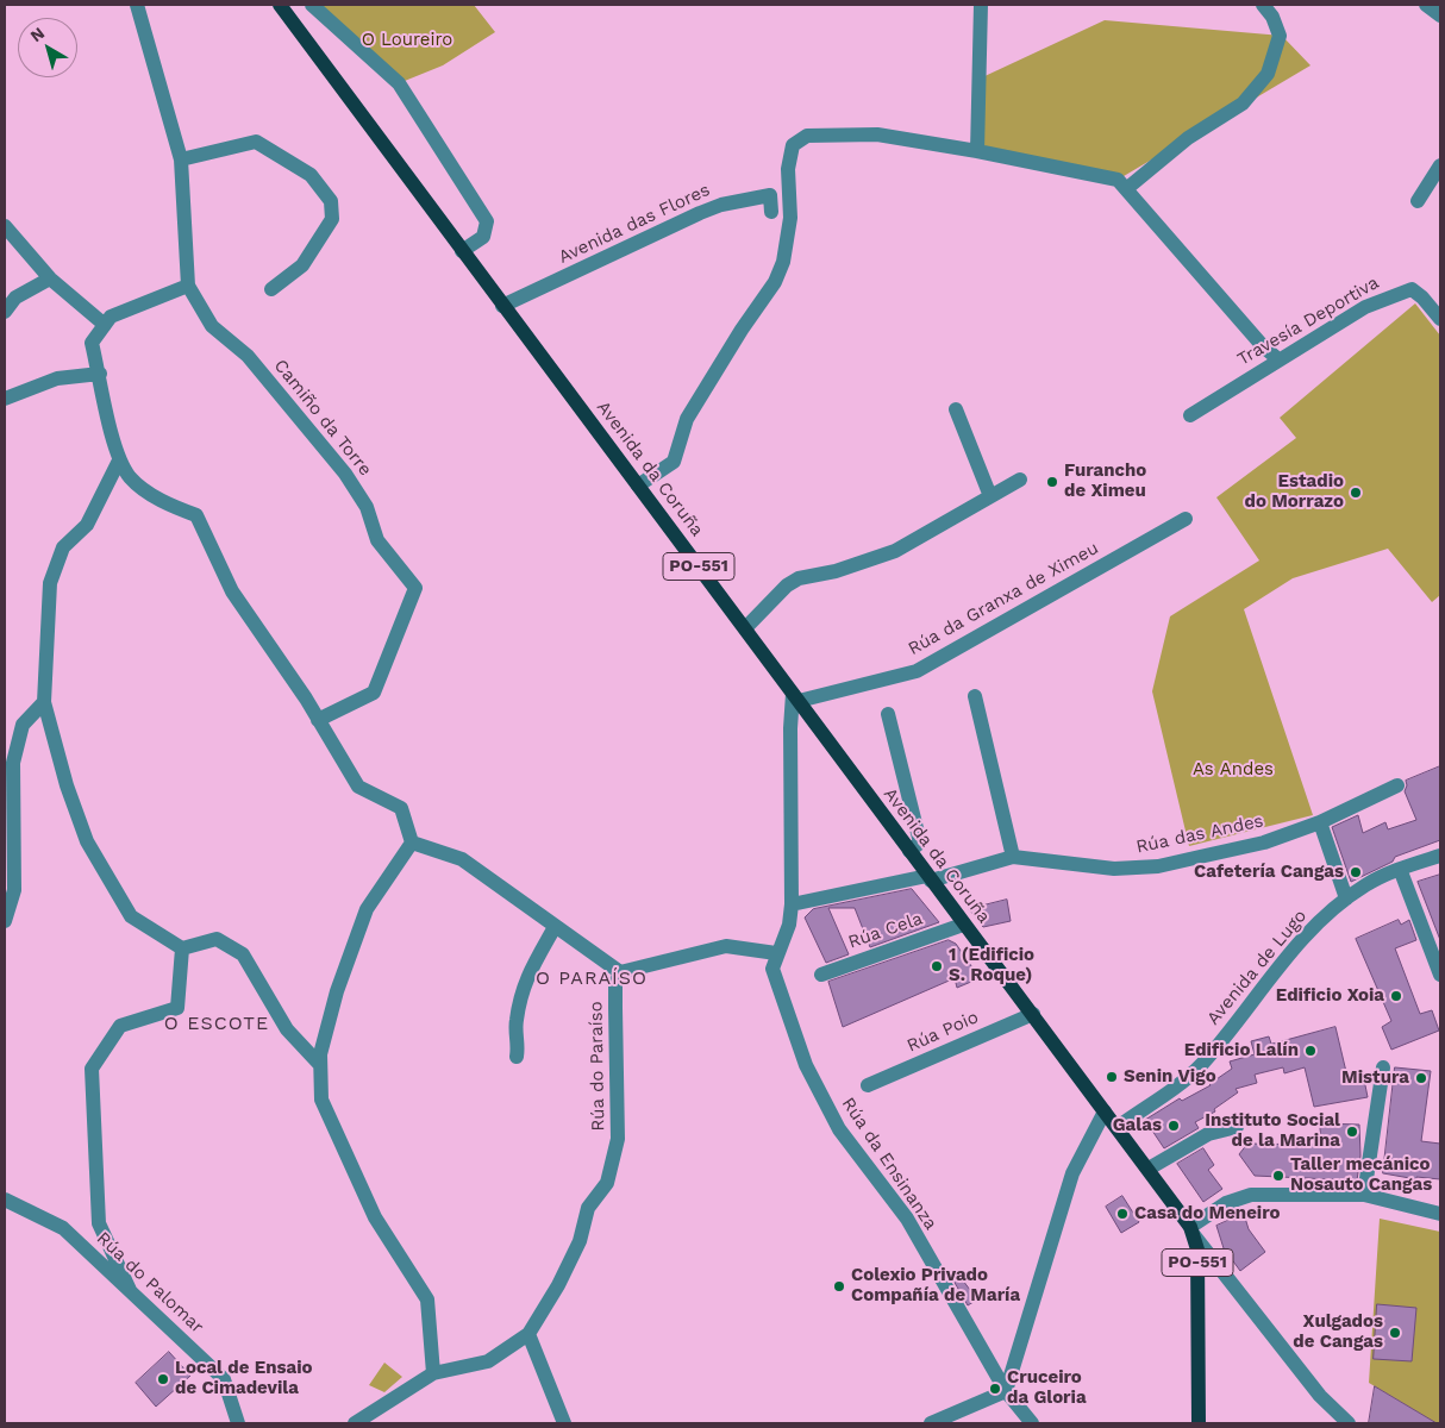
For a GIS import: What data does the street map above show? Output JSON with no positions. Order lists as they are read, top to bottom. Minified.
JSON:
{"streets":{"main road":["Avenida da Coruña","PO-551"],"street":["Avenida das Flores","Travesía Deportiva","Camiño da Torre","Rúa da Granxa de Ximeu","Rúa das Andes","Rúa Cela","Avenida de Lugo","Rúa Poio","Rúa do Paraíso","Rúa da Ensinanza","Rúa do Palomar"]},"crossings":[["Avenida das Flores","Avenida da Coruña"],["Avenida da Coruña","PO-551"],["Avenida da Coruña","Rúa da Granxa de Ximeu"],["Avenida da Coruña","Rúa das Andes"],["Avenida da Coruña","Rúa Cela"],["Avenida da Coruña","Avenida de Lugo"],["Avenida da Coruña","Rúa Poio"],["Avenida da Coruña","Rúa da Ensinanza"],["PO-551","Avenida de Lugo"],["Rúa da Granxa de Ximeu","Rúa da Ensinanza"],["Rúa das Andes","Rúa da Ensinanza"]],"districts":["O PARAÍSO","O ESCOTE"],"parks":["O Loureiro","As Andes"],"places":["Furancho de Ximeu","Estadio do Morrazo","Cafetería Cangas","1 (Edificio S. Roque)","Edificio Xoia","Edificio Lalín","Senin Vigo","Mistura","Galas","Instituto Social de la Marina","Taller mecánico Nosauto Cangas","Casa do Meneiro","Colexio Privado Compañía de María","Xulgados de Cangas","Local de Ensaio de Cimadevila","Cruceiro da Gloria"],"north":"top left"}
